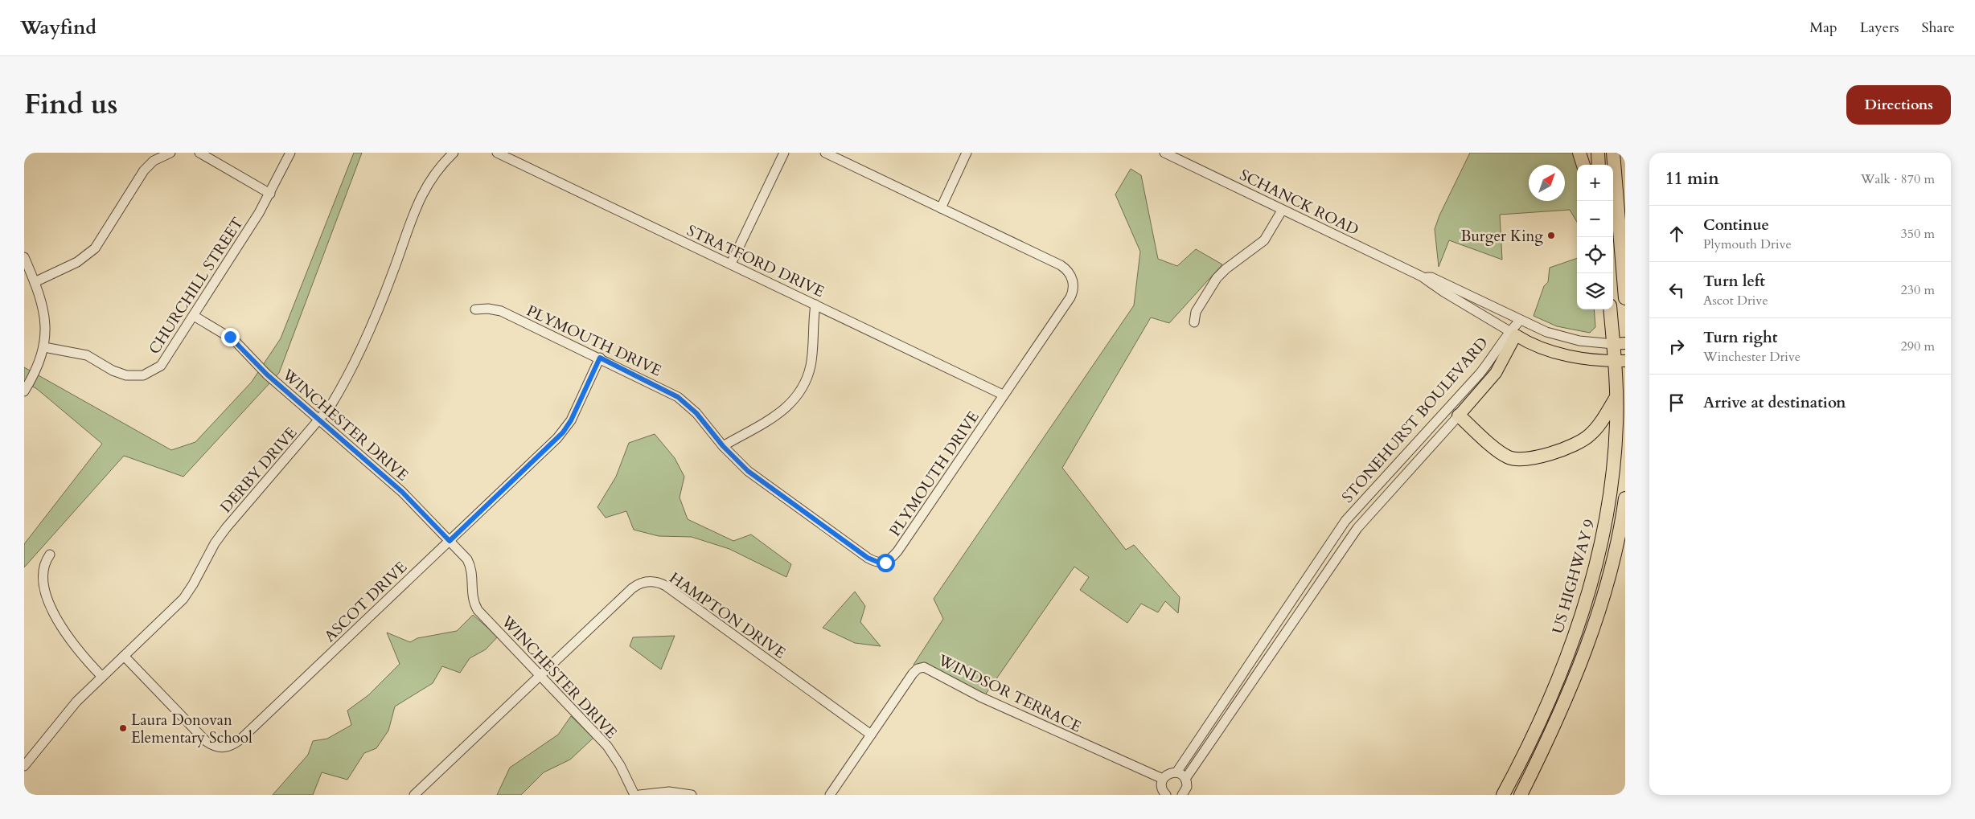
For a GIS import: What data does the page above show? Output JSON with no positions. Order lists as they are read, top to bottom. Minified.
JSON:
{"streets":{"highway":["US HIGHWAY 9"],"main road":["SCHANCK ROAD","STONEHURST BOULEVARD"],"street":["STRATFORD DRIVE","CHURCHILL STREET","PLYMOUTH DRIVE","WINCHESTER DRIVE","DERBY DRIVE","ASCOT DRIVE","HAMPTON DRIVE","WINDSOR TERRACE"]},"crossings":[["SCHANCK ROAD","STONEHURST BOULEVARD"],["SCHANCK ROAD","US HIGHWAY 9"],["STRATFORD DRIVE","PLYMOUTH DRIVE"],["CHURCHILL STREET","WINCHESTER DRIVE"],["PLYMOUTH DRIVE","ASCOT DRIVE"],["WINCHESTER DRIVE","DERBY DRIVE"],["WINCHESTER DRIVE","ASCOT DRIVE"],["WINCHESTER DRIVE","HAMPTON DRIVE"],["DERBY DRIVE","ASCOT DRIVE"],["HAMPTON DRIVE","WINDSOR TERRACE"]],"places":["Burger King","Laura Donovan Elementary School"],"north":"top right","page":{"header":"Wayfind","nav":["Map","Layers","Share"],"title":"Find us","buttons":"Directions","heading":["11 min","Walk · 870 m"],"map_buttons":["+","−"],"list":[["Continue","Plymouth Drive","350 m"],["Turn left","Ascot Drive","230 m"],["Turn right","Winchester Drive","290 m"],"Arrive at destination"]}}
